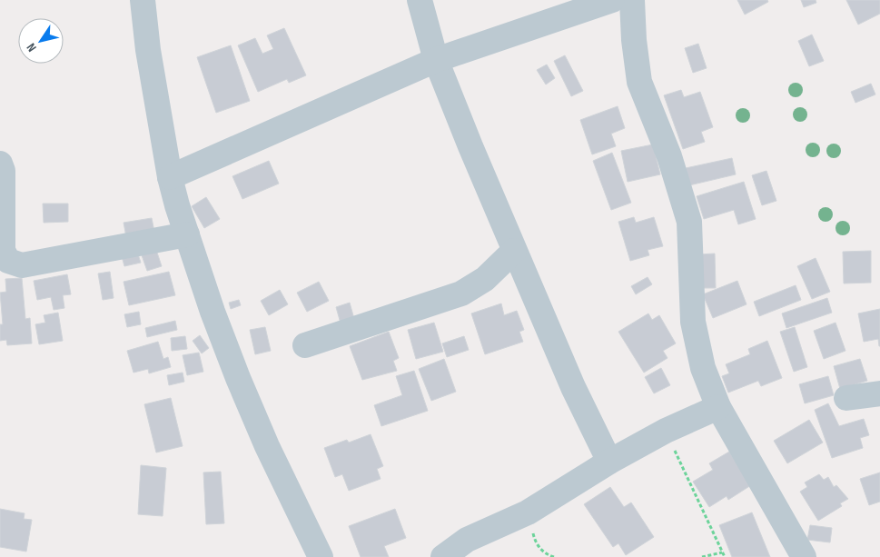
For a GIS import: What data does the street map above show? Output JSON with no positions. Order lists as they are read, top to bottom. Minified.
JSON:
{"north":"bottom left"}
